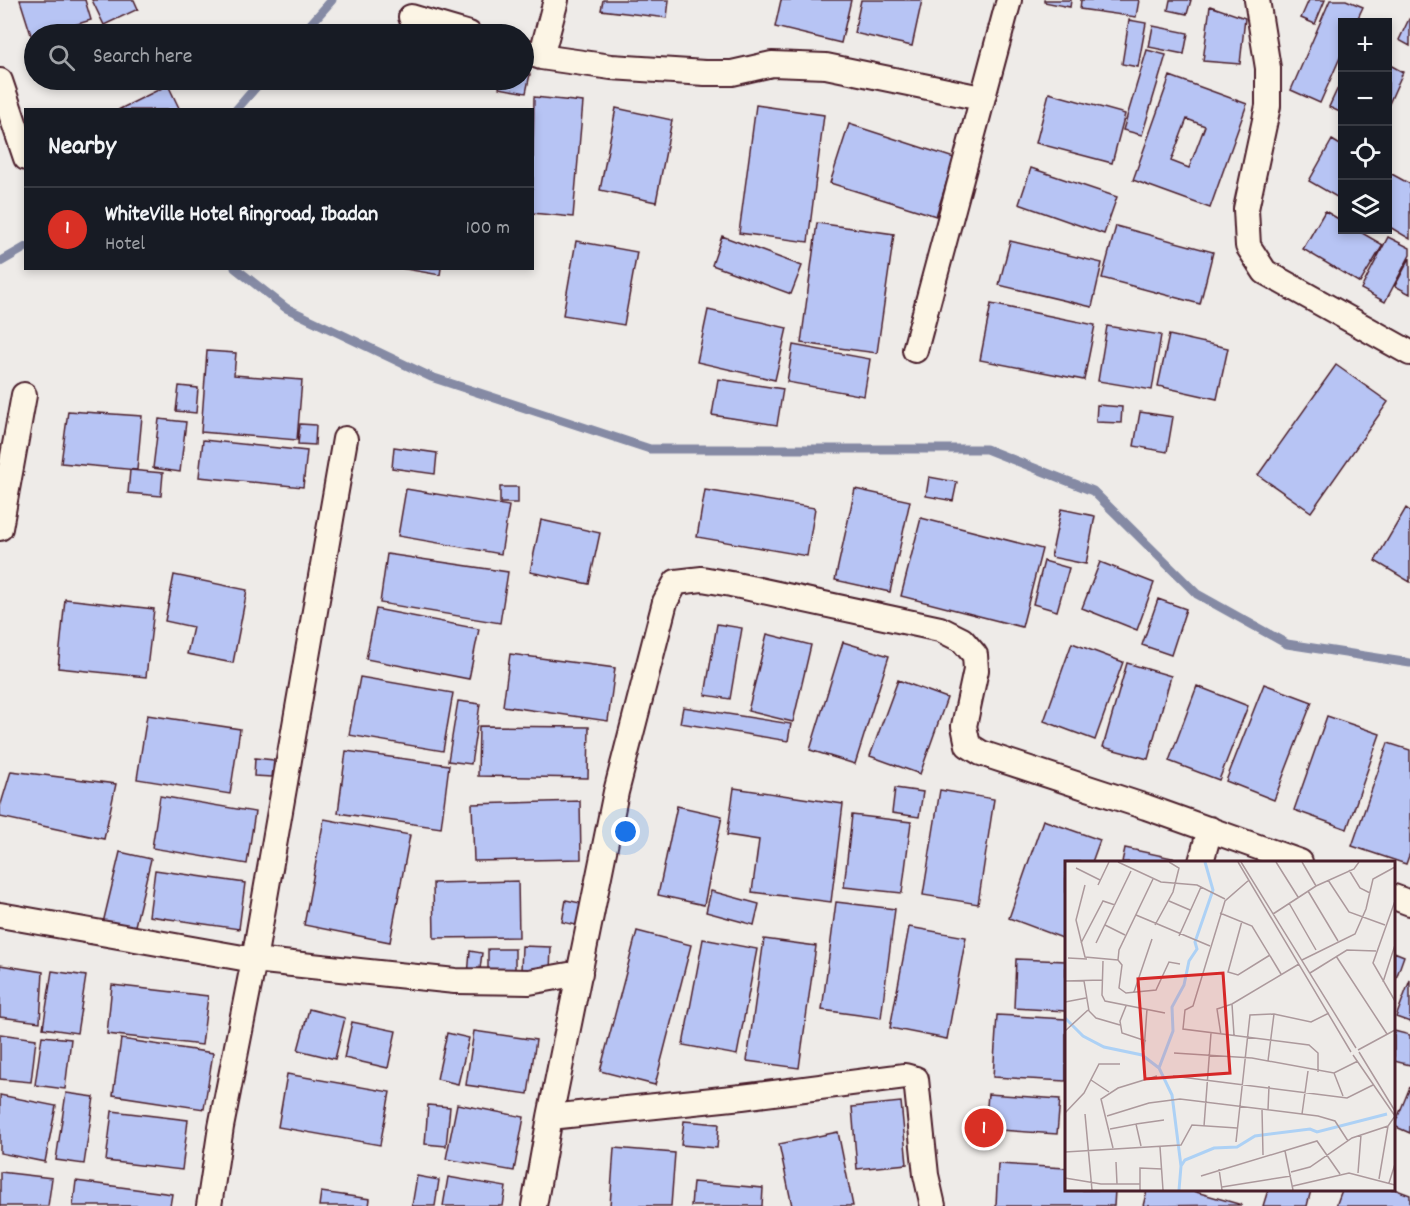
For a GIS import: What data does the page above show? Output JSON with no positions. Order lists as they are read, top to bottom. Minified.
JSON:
{"page":{"map_buttons":["+","−"],"search":"Search here","heading":"Nearby","list":[{"mark":"1","name":"WhiteVille Hotel Ringroad, Ibadan","note":"Hotel","value":"100 m"}],"pins":"1"}}
